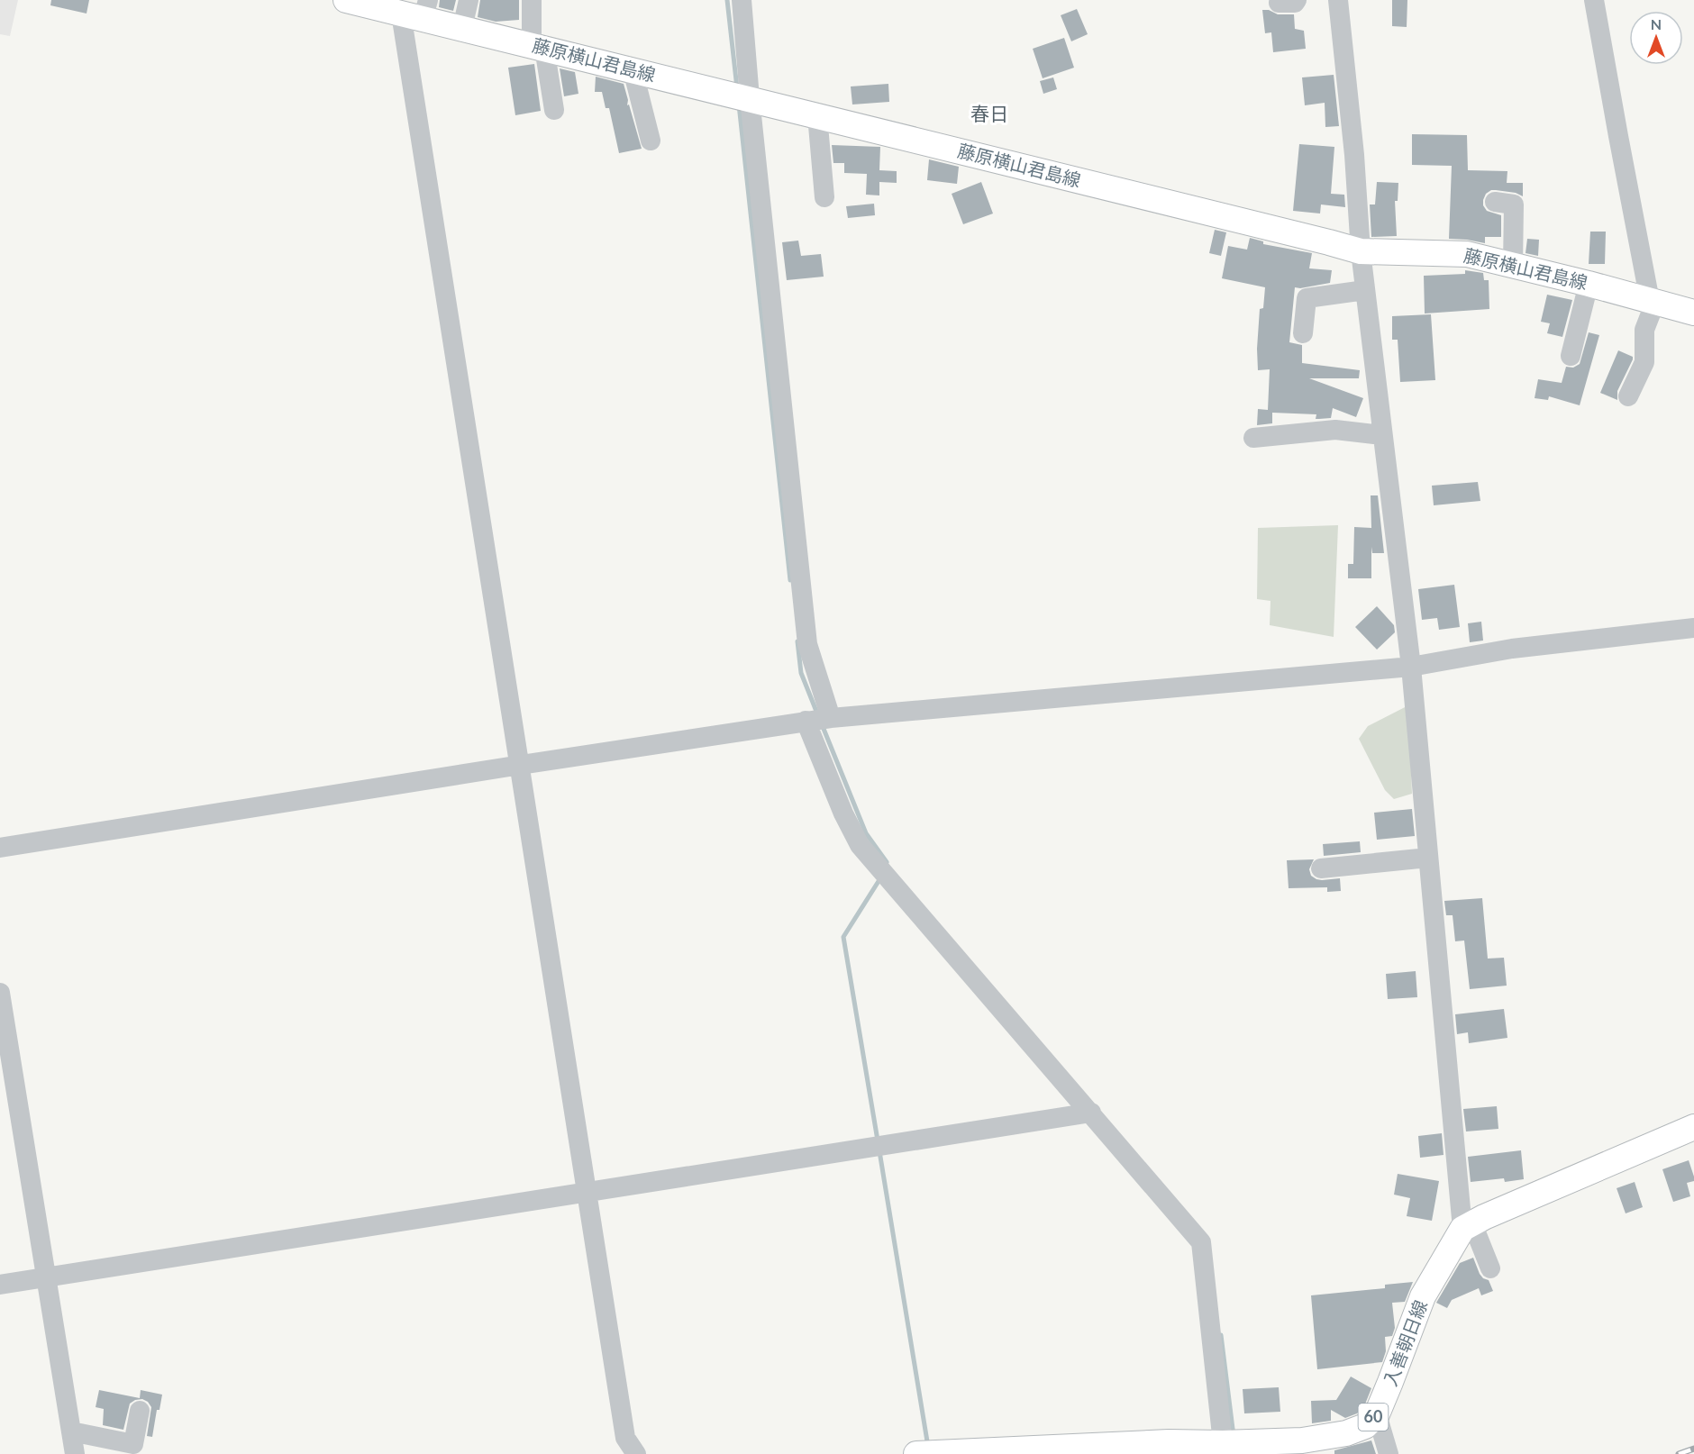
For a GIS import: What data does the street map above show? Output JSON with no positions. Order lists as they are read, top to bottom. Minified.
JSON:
{"streets":{"main road":["藤原横山君島線","入善朝日線","60"]},"districts":["春日"],"north":"top"}
